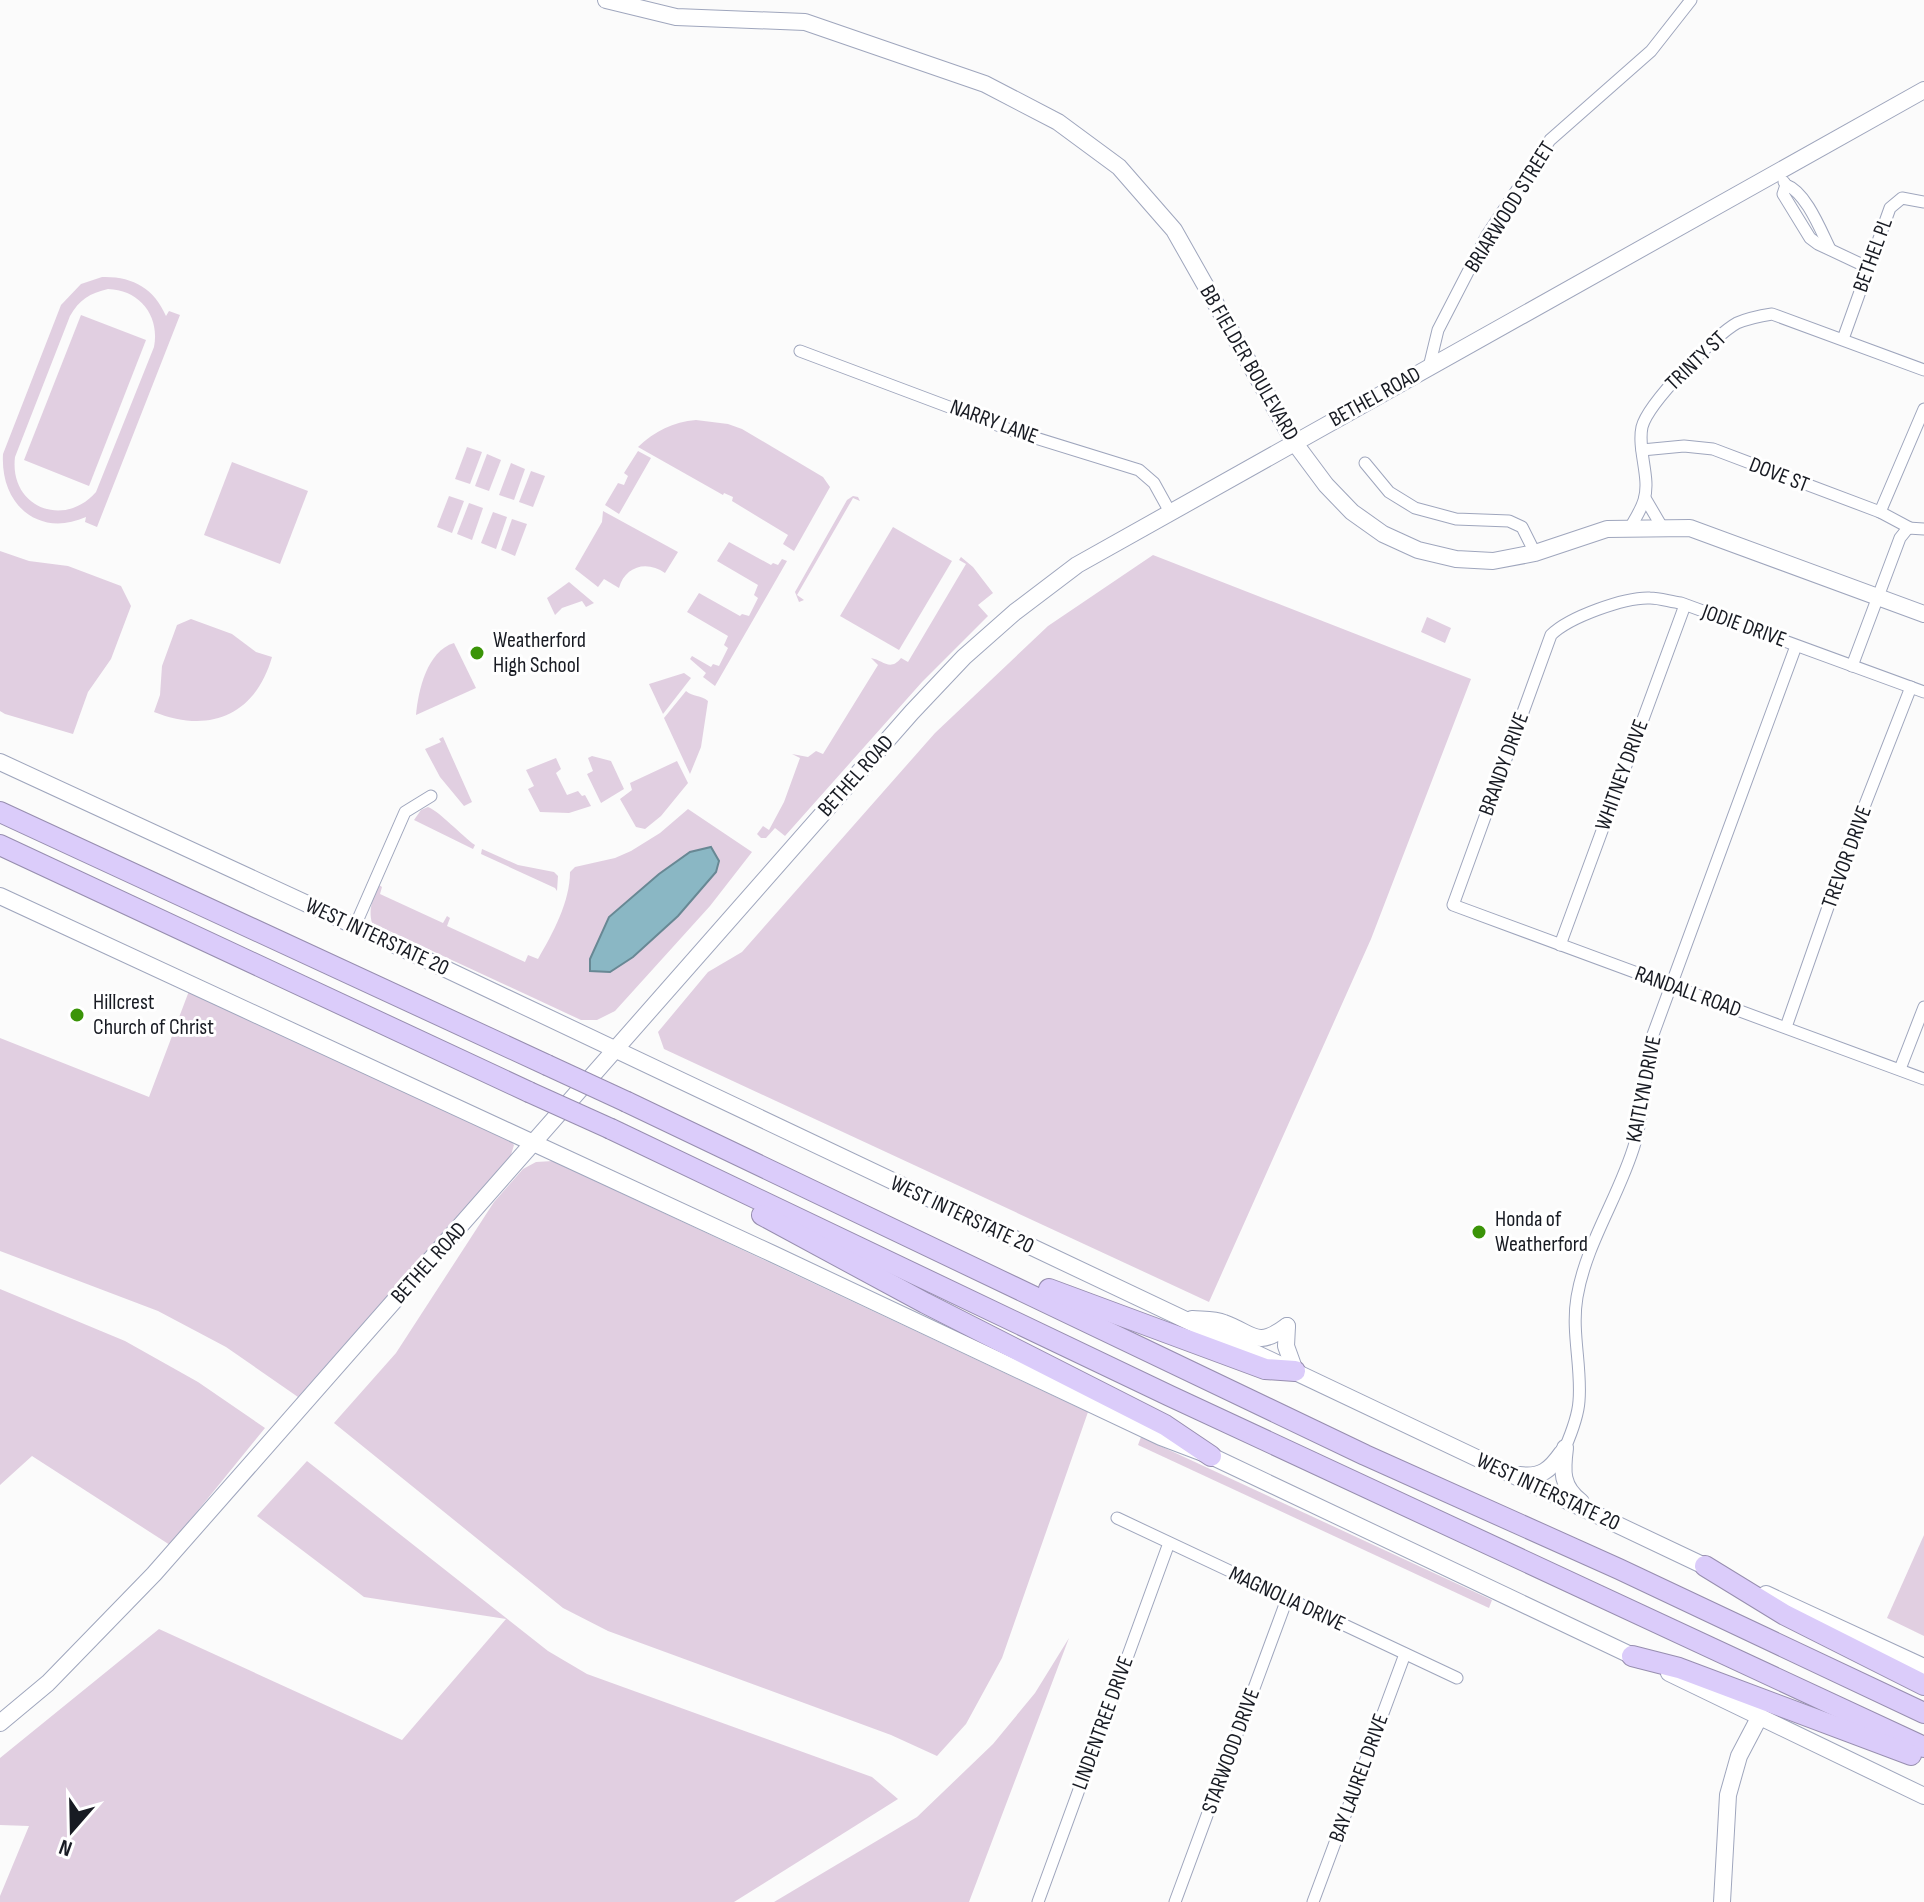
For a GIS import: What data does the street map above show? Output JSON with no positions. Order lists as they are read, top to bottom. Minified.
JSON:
{"streets":{"main road":["BB FIELDER BOULEVARD","BETHEL ROAD","WEST INTERSTATE 20","KAITLYN DRIVE"],"street":["BRIARWOOD STREET","BETHEL PL","TRINTY ST","NARRY LANE","DOVE ST","JODIE DRIVE","BRANDY DRIVE","WHITNEY DRIVE","TREVOR DRIVE","RANDALL ROAD","MAGNOLIA DRIVE","LINDENTREE DRIVE","STARWOOD DRIVE","BAY LAUREL DRIVE"]},"crossings":[["BRIARWOOD STREET","BETHEL ROAD"],["BETHEL PL","TRINTY ST"],["TRINTY ST","BB FIELDER BOULEVARD"],["TRINTY ST","DOVE ST"],["BB FIELDER BOULEVARD","BETHEL ROAD"],["BETHEL ROAD","NARRY LANE"],["BETHEL ROAD","WEST INTERSTATE 20"],["JODIE DRIVE","BRANDY DRIVE"],["JODIE DRIVE","WHITNEY DRIVE"],["JODIE DRIVE","TREVOR DRIVE"],["JODIE DRIVE","KAITLYN DRIVE"],["BRANDY DRIVE","RANDALL ROAD"],["WHITNEY DRIVE","RANDALL ROAD"],["TREVOR DRIVE","RANDALL ROAD"],["WEST INTERSTATE 20","KAITLYN DRIVE"],["RANDALL ROAD","KAITLYN DRIVE"],["MAGNOLIA DRIVE","LINDENTREE DRIVE"],["MAGNOLIA DRIVE","STARWOOD DRIVE"],["MAGNOLIA DRIVE","BAY LAUREL DRIVE"]],"places":["Weatherford High School","Hillcrest Church of Christ","Honda of Weatherford"],"north":"bottom"}
